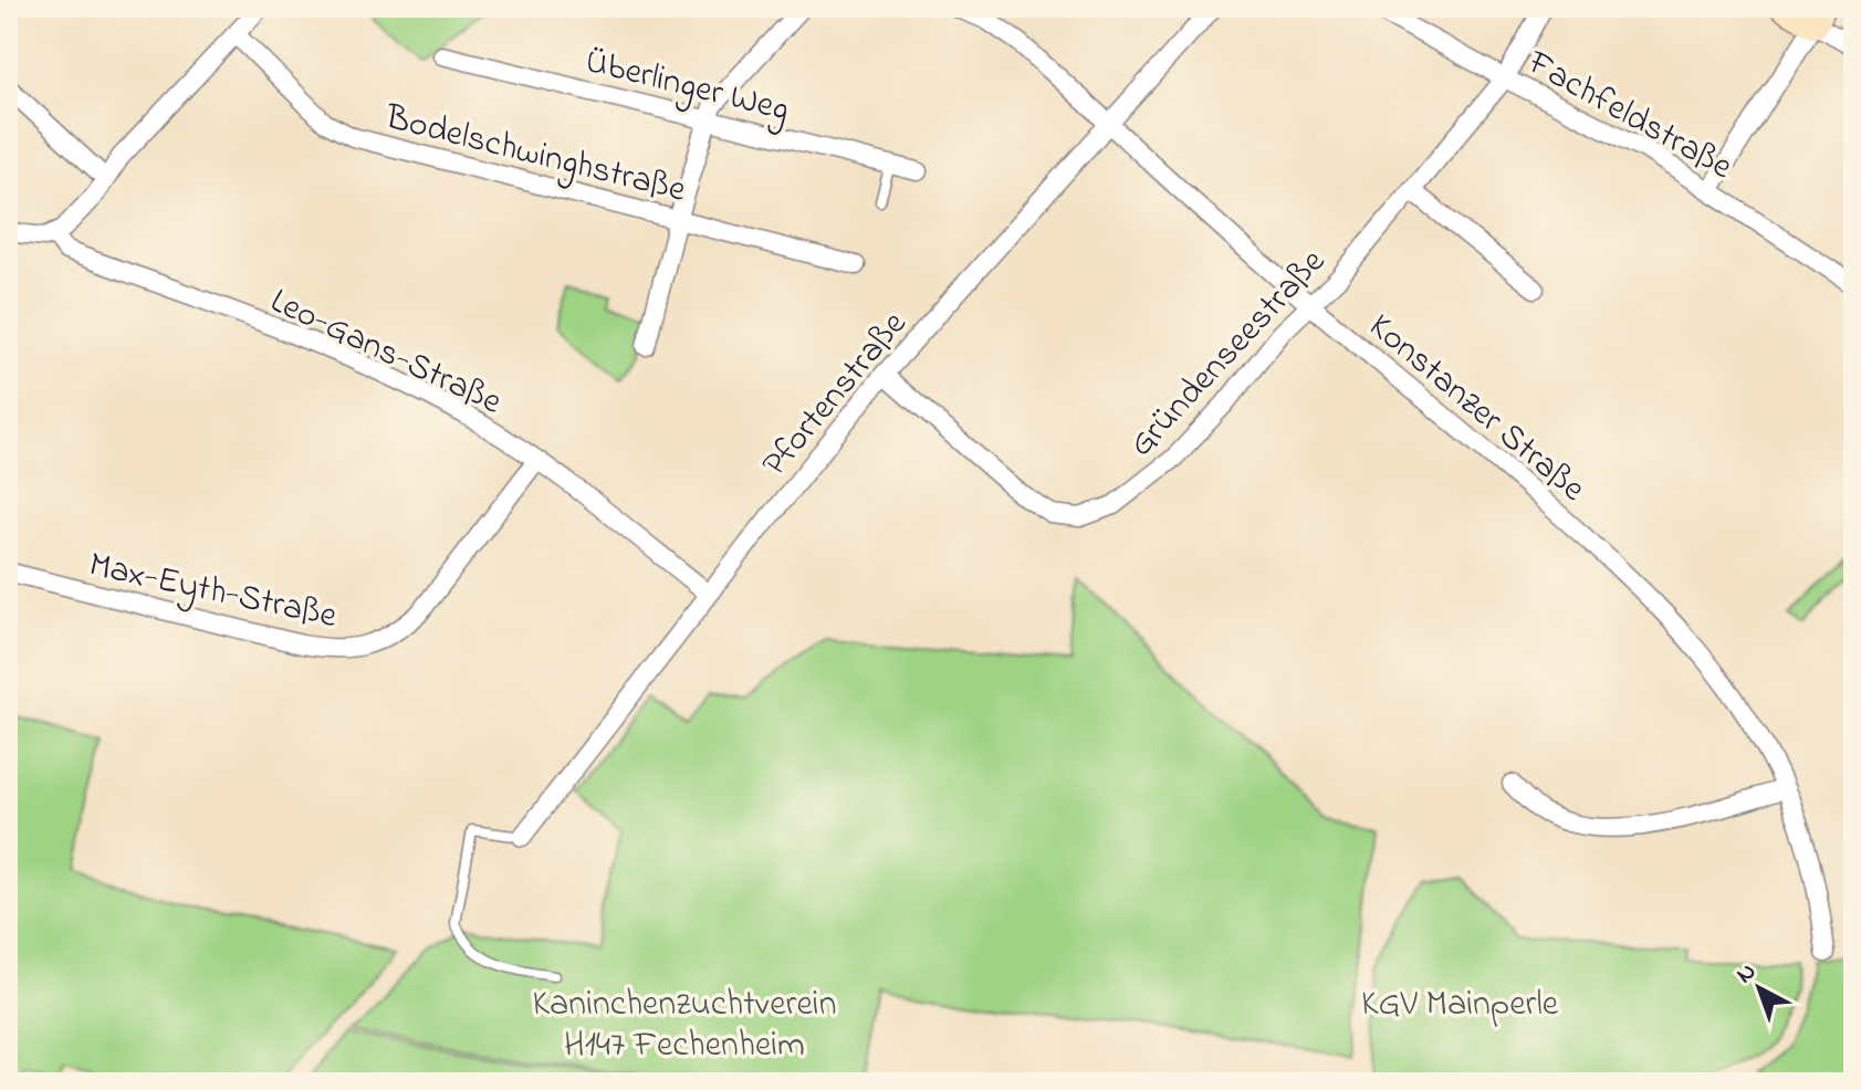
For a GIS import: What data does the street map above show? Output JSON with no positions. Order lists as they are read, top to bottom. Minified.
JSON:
{"streets":{"street":["Überlinger Weg","Fachfeldstraße","Bodelschwinghstraße","Leo-Gans-Straße","Gründenseestraße","Pfortenstraße","Konstanzer Straße","Max-Eyth-Straße"]},"crossings":[["Fachfeldstraße","Gründenseestraße"],["Leo-Gans-Straße","Pfortenstraße"],["Leo-Gans-Straße","Max-Eyth-Straße"],["Gründenseestraße","Pfortenstraße"],["Gründenseestraße","Konstanzer Straße"],["Pfortenstraße","Konstanzer Straße"]],"parks":["Kaninchenzuchtverein H147 Fechenheim","KGV Mainperle"],"north":"top left"}
